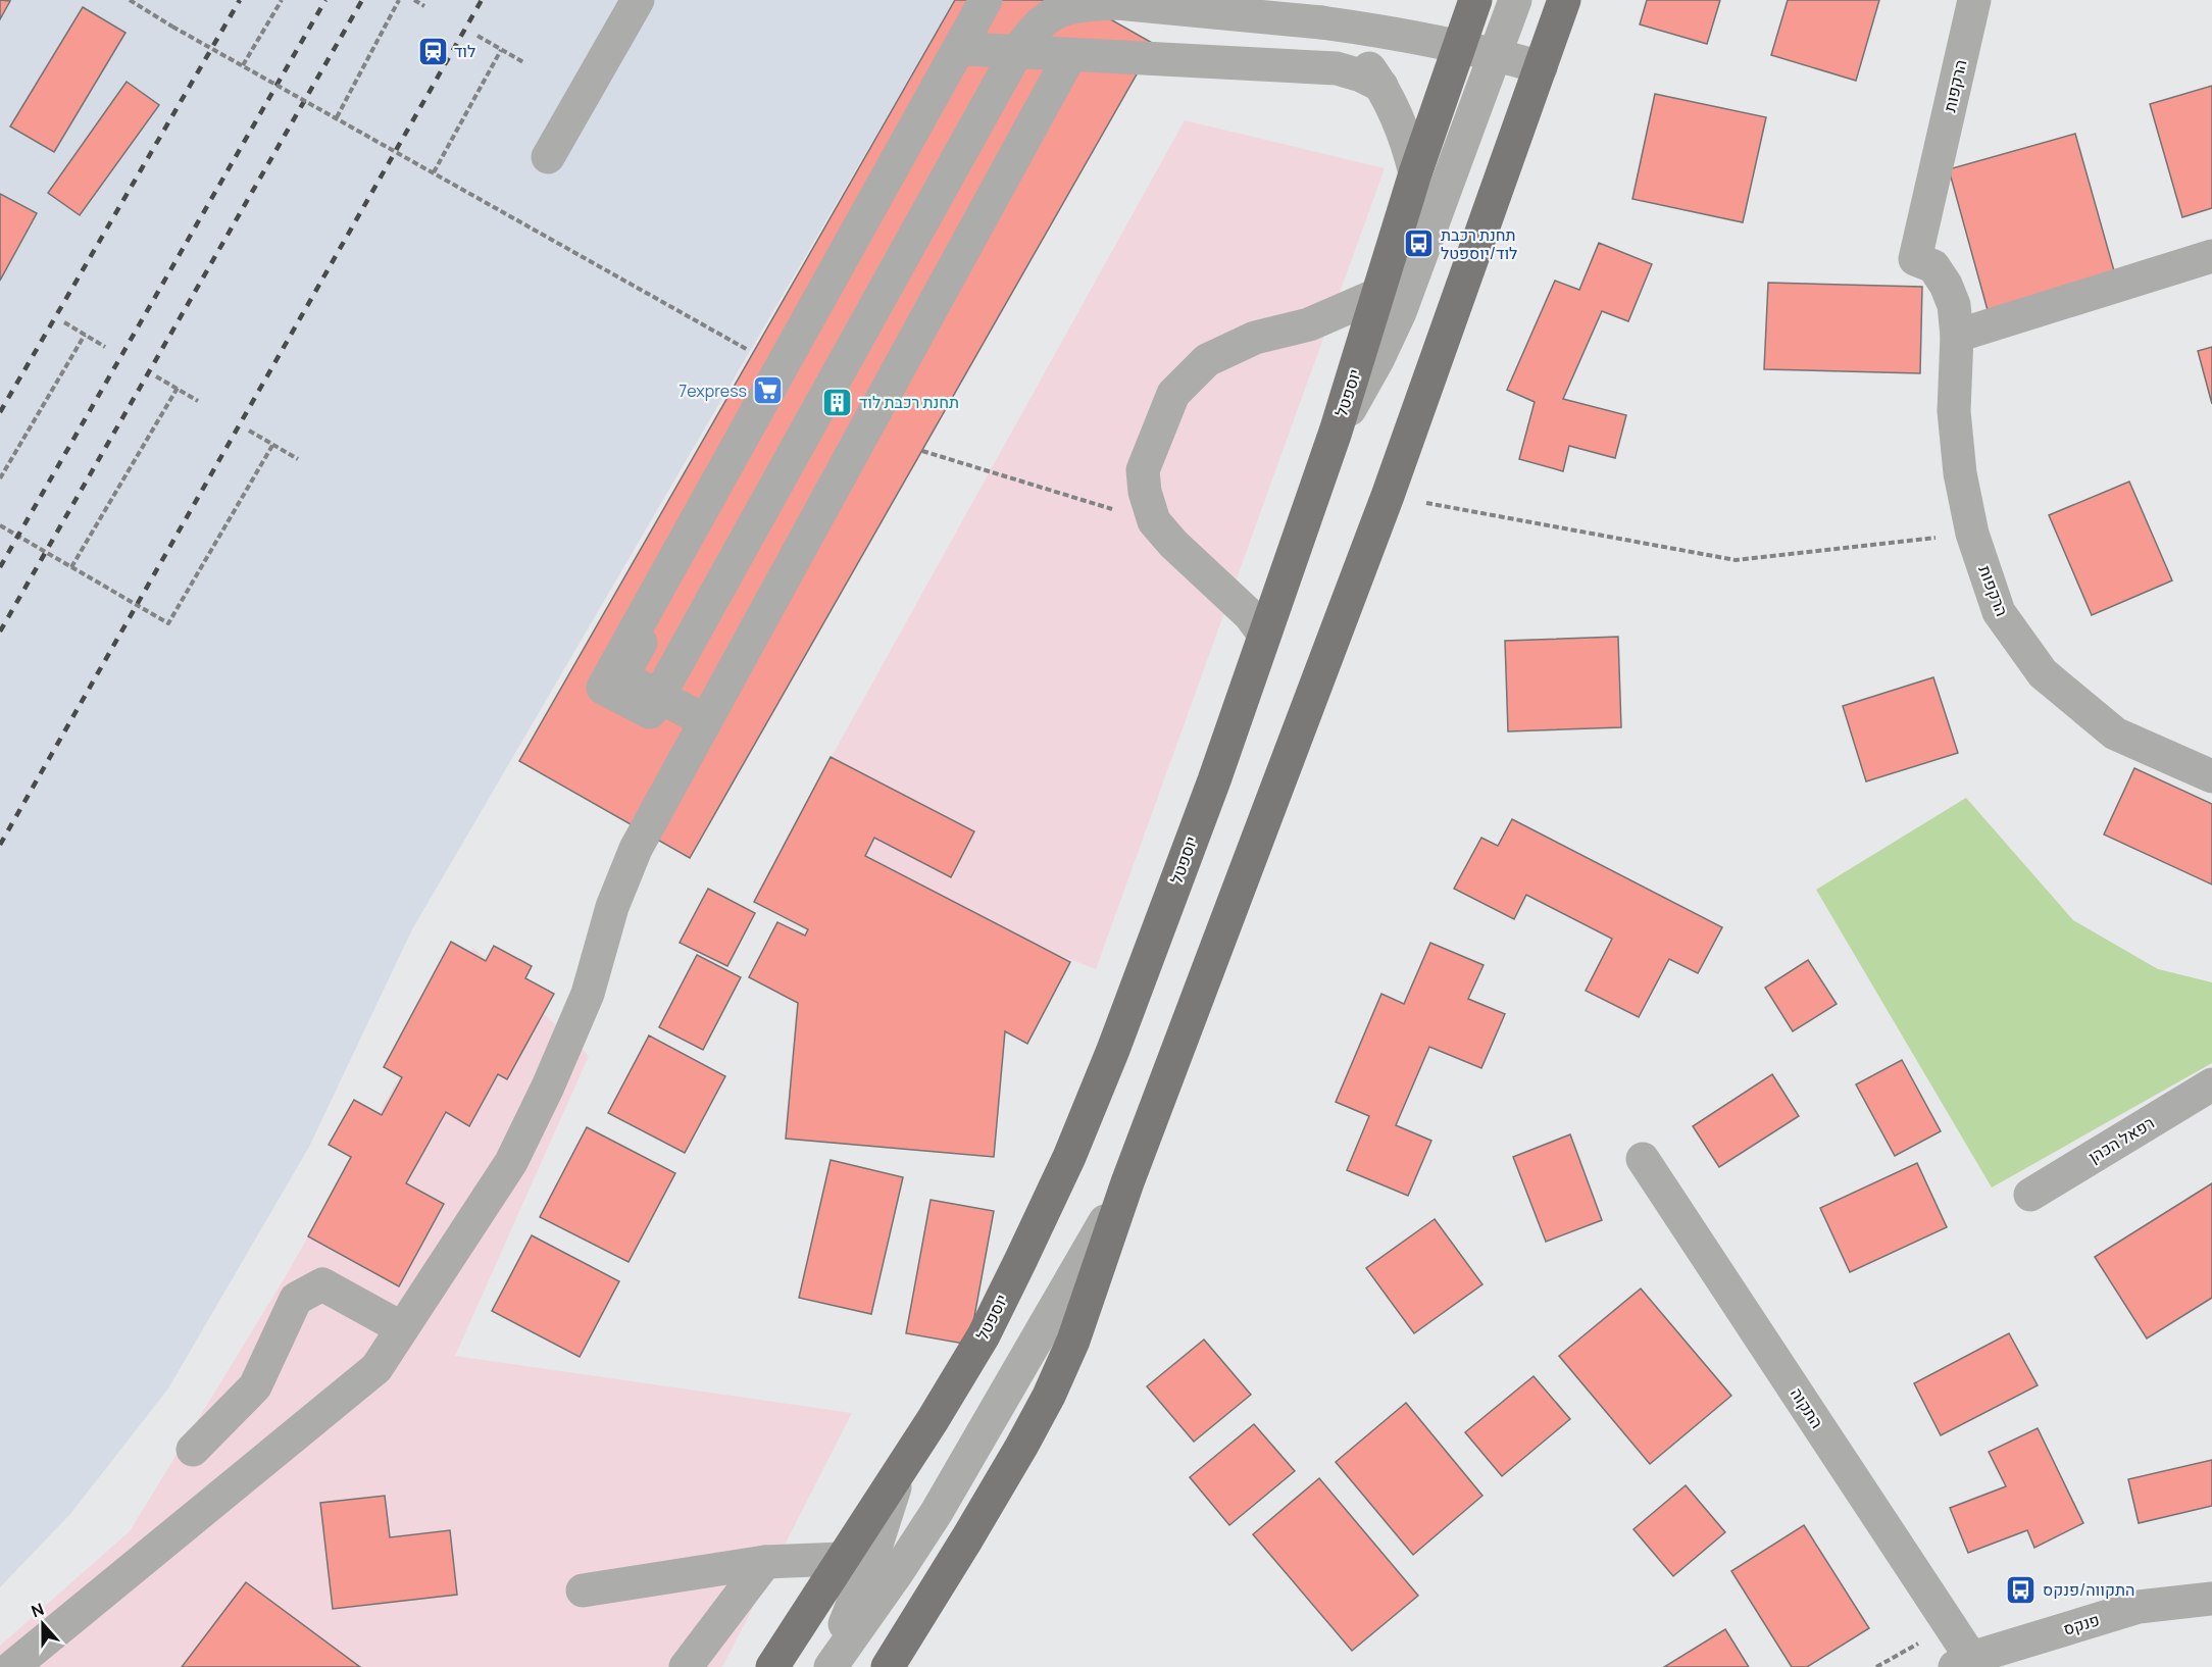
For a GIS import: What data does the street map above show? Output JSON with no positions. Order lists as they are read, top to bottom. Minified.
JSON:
{"streets":{"main road":["יוספטל"],"street":["הרקפות","רפאל הכהן","התקוה","פנקס"]},"crossings":[["התקוה","פנקס"]],"places":{"station":["לוד"],"bus stop":["תחנת רכבת לוד/יוספטל","התקווה/פנקס"],"supermarket":["7express"],"building":["תחנת רכבת לוד"]},"north":"top"}
